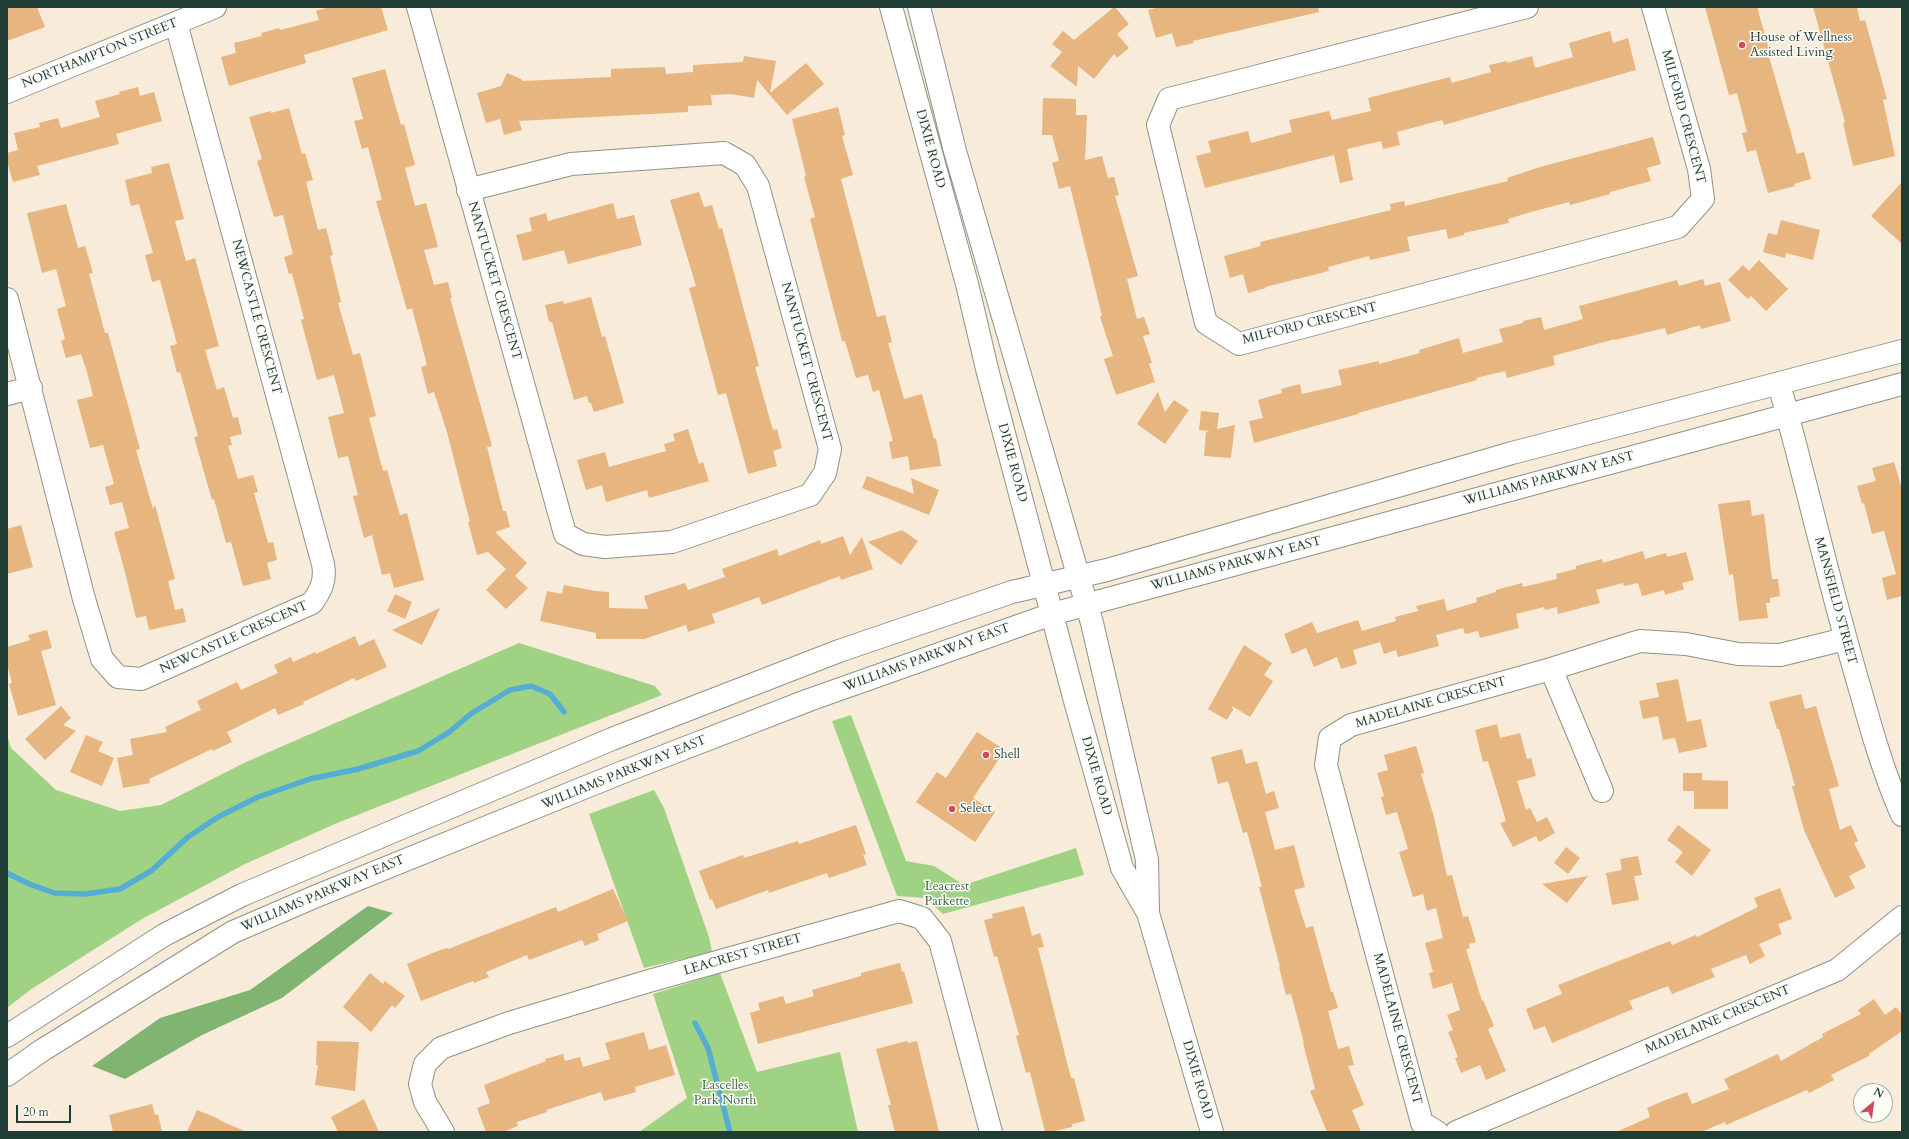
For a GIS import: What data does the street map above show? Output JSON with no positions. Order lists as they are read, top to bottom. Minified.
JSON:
{"streets":{"street":["NORTHAMPTON STREET","MILFORD CRESCENT","DIXIE ROAD","NANTUCKET CRESCENT","NEWCASTLE CRESCENT","WILLIAMS PARKWAY EAST","MANSFIELD STREET","MADELAINE CRESCENT","LEACREST STREET"]},"crossings":[["NORTHAMPTON STREET","NEWCASTLE CRESCENT"],["DIXIE ROAD","WILLIAMS PARKWAY EAST"],["WILLIAMS PARKWAY EAST","MANSFIELD STREET"],["MANSFIELD STREET","MADELAINE CRESCENT"]],"parks":["Leacrest Parkette","Lascelles Park North"],"places":["House of Wellness Assisted Living","Shell","Select"],"scale_bar":"20 m","north":"top right"}
